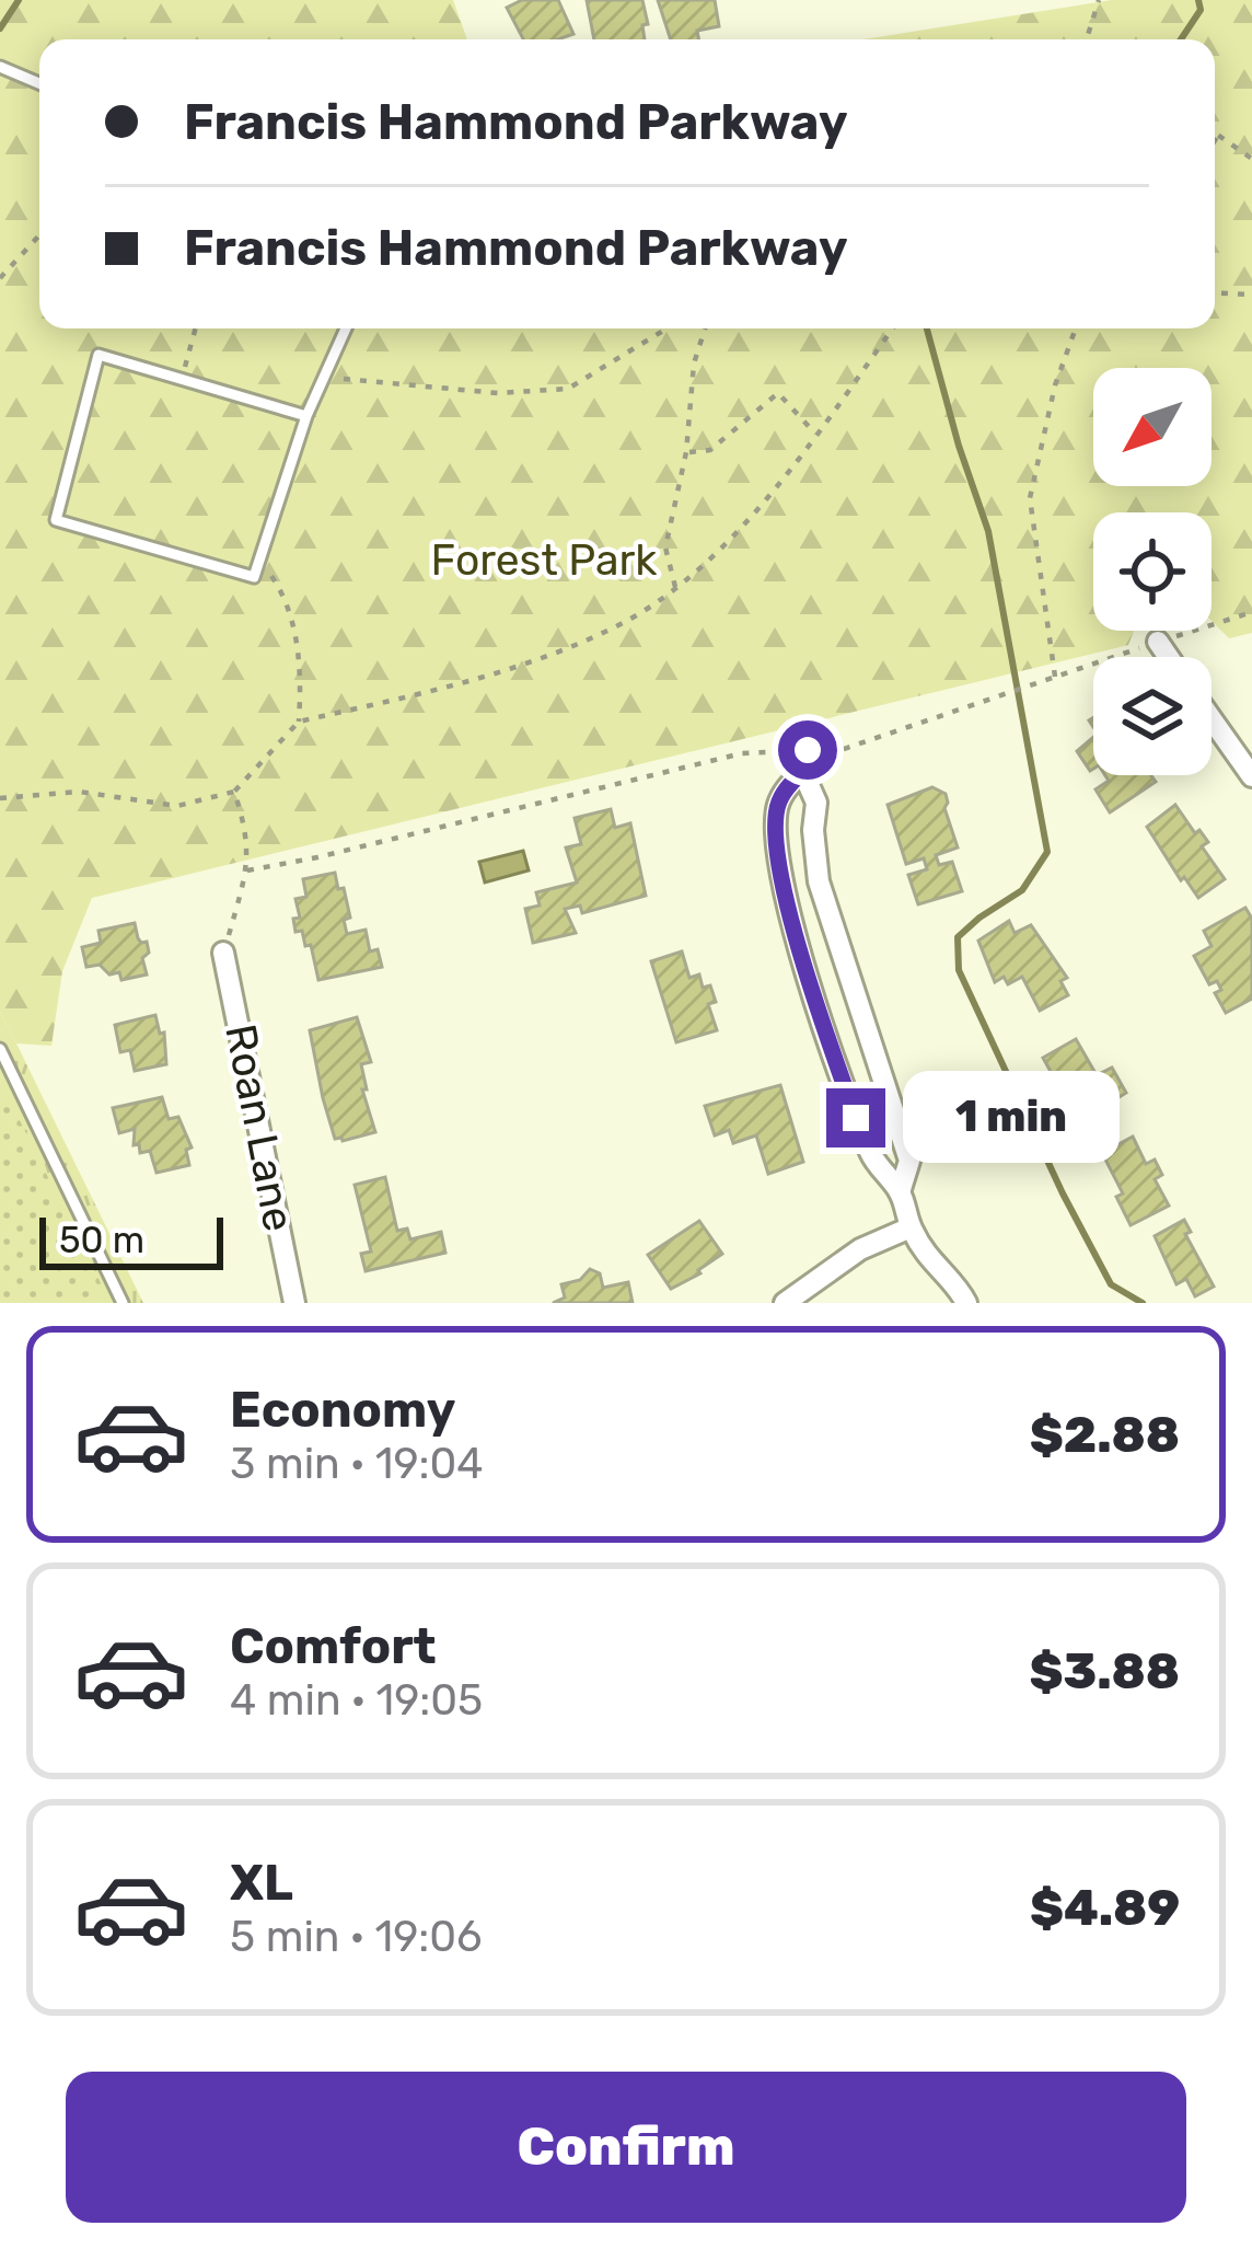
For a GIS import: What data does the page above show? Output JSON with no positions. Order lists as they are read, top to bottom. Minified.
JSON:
{"streets":{"street":["Roan Lane"]},"parks":["Forest Park"],"scale_bar":"50 m","north":"bottom left","page":{"banner":["Francis Hammond Parkway","Francis Hammond Parkway"],"bubble":"1 min","scale":"50 m","list":[{"name":"Economy","note":"3 min · 19:04","value":"$2.88"},{"name":"Comfort","note":"4 min · 19:05","value":"$3.88"},{"name":"XL","note":"5 min · 19:06","value":"$4.89"}],"buttons":"Confirm"}}
